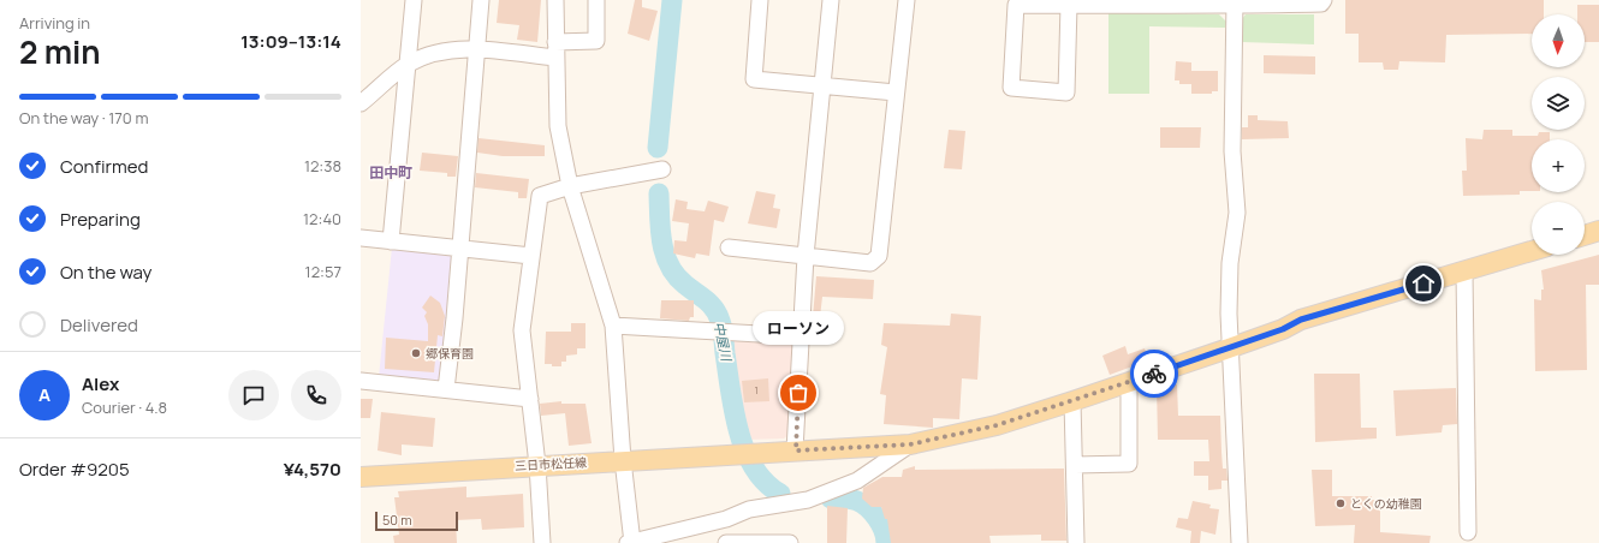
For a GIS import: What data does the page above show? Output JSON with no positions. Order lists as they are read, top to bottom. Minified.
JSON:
{"streets":{"main road":["三日市松任線"]},"districts":["田中町"],"water":["中屋川"],"places":["郷保育園","ローソン","とくの幼稚園"],"house_numbers":["1"],"scale_bar":"50 m","north":"bottom","page":{"heading":["2 min","Arriving in","13:09–13:14"],"panel":["Alex","Courier · 4.8","Order #9205","¥4,570"],"map_buttons":["+","−"],"bar":"On the way · 170 m","list":[["Confirmed","12:38"],["Preparing","12:40"],["On the way","12:57"],"Delivered"],"bubble":"ローソン","round":"A","scale":"50 m"}}
